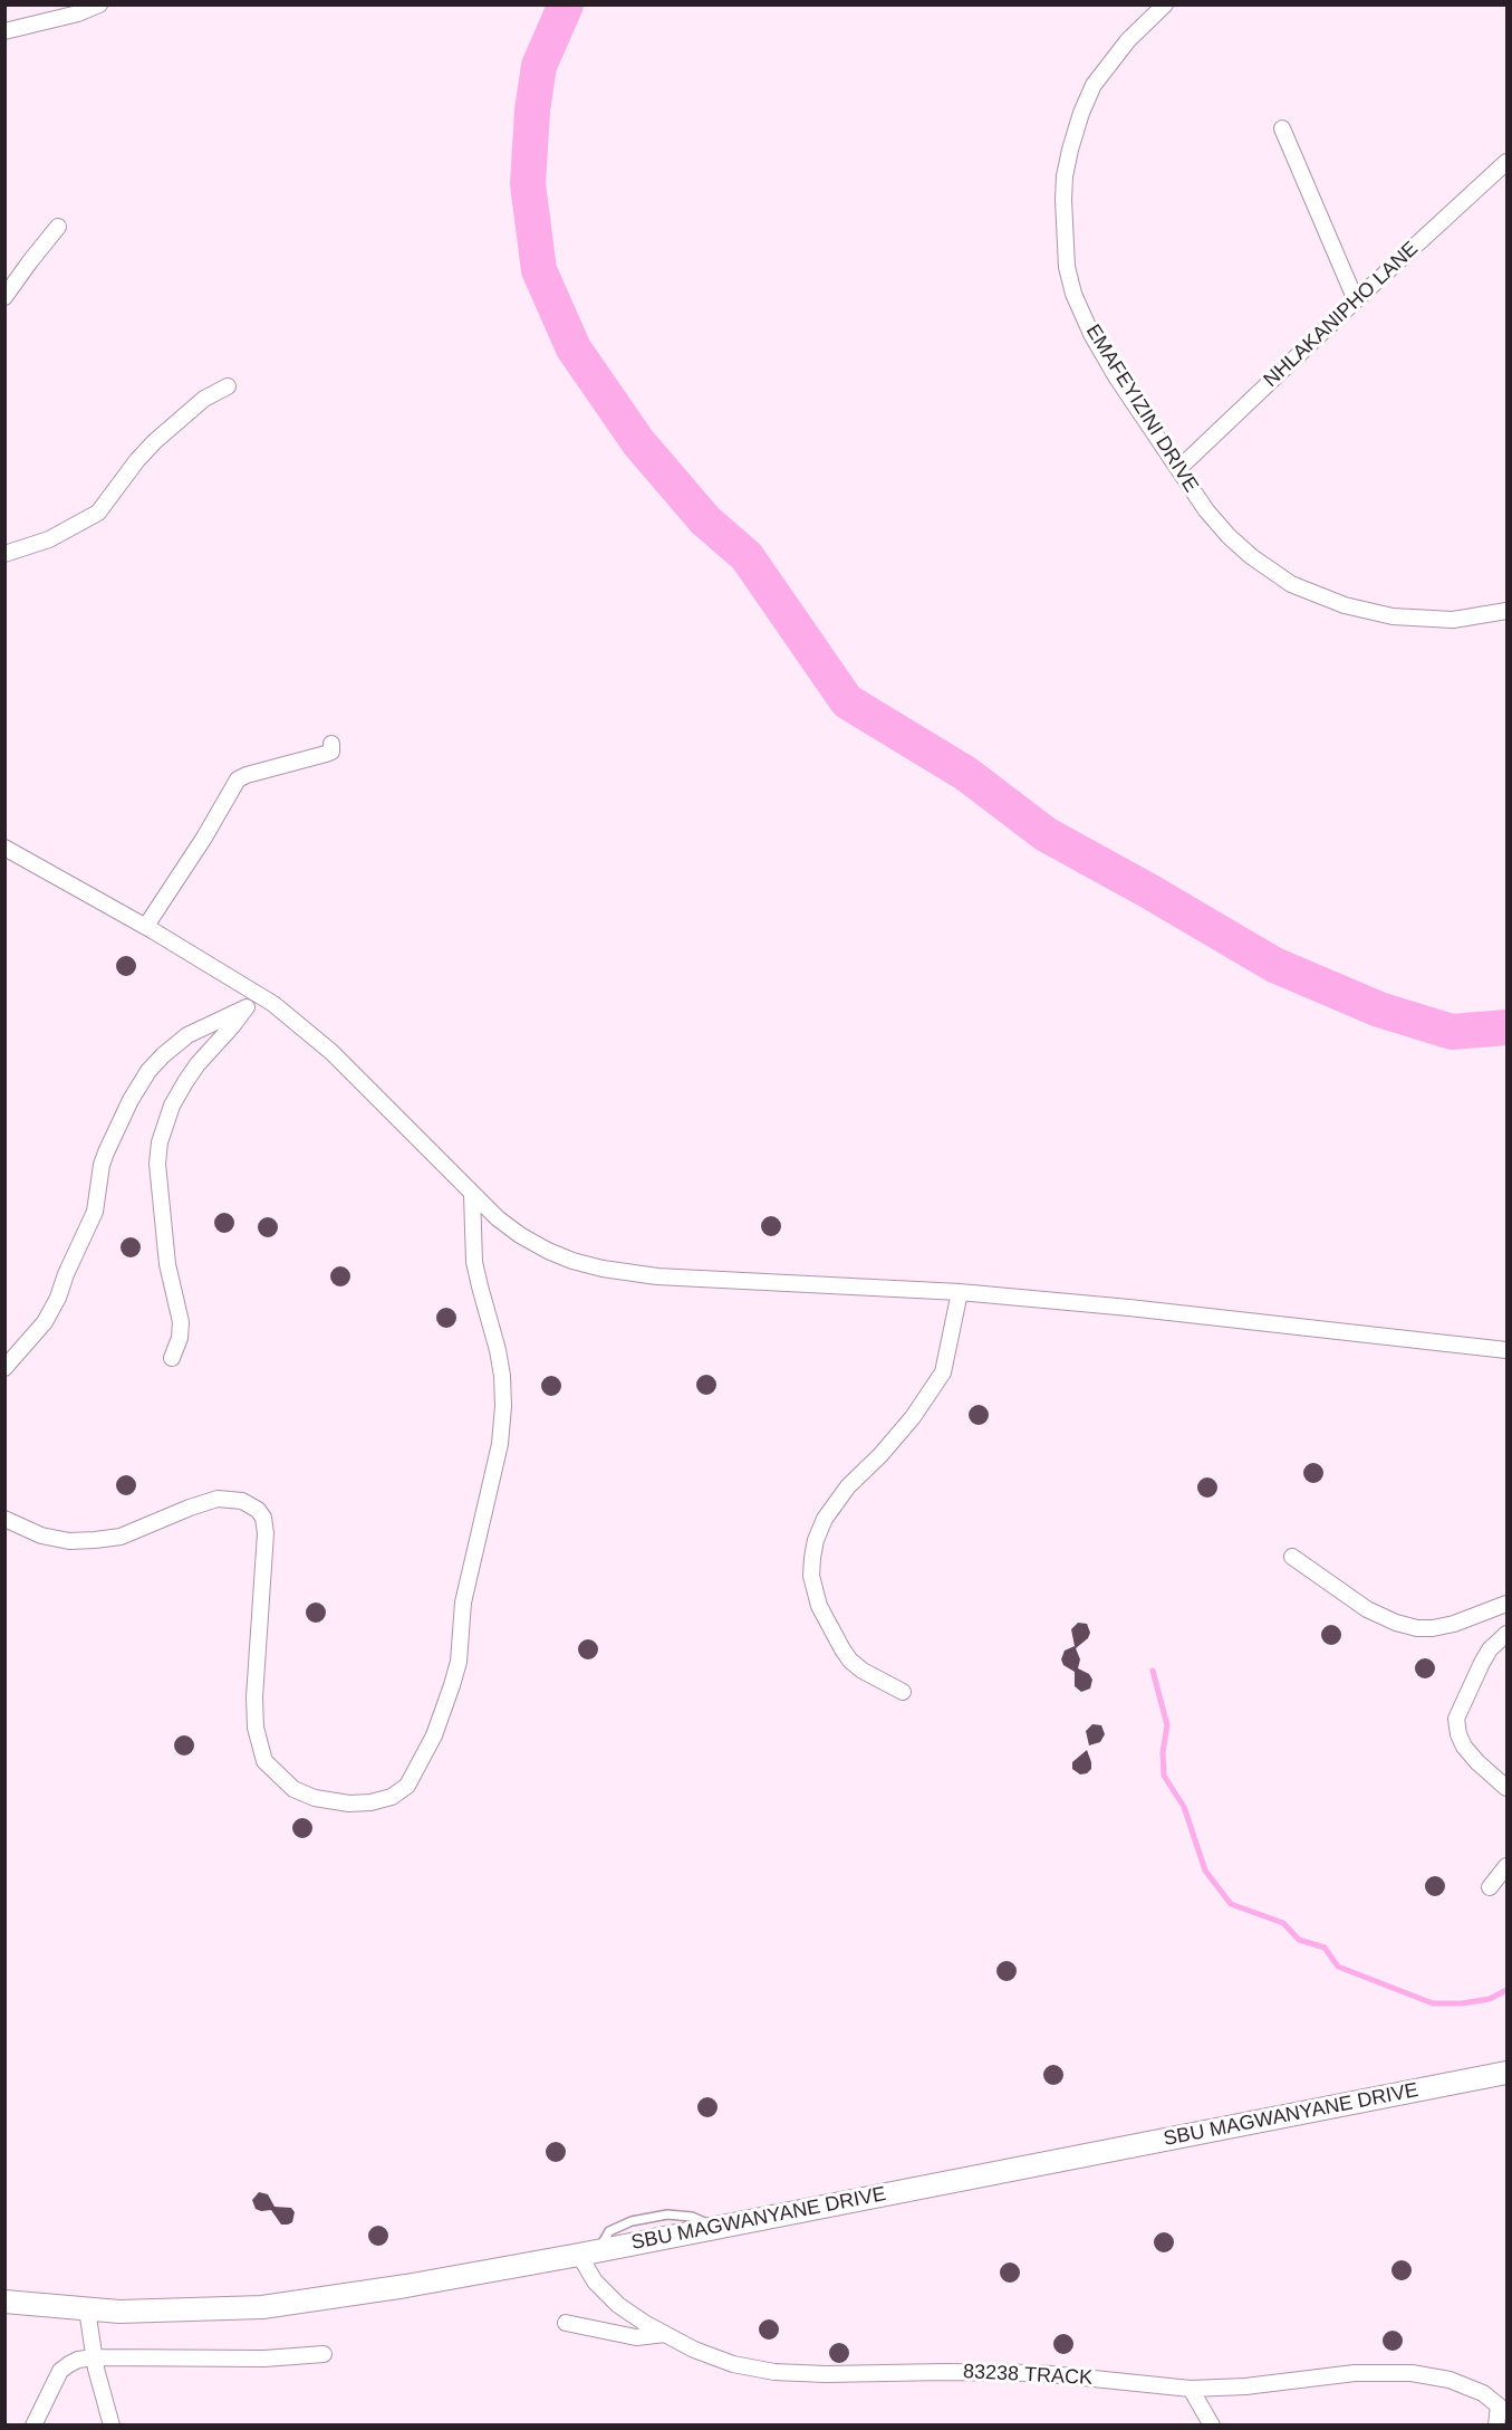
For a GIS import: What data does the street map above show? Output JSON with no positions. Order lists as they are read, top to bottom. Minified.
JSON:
{"streets":{"main road":["SBU MAGWANYANE DRIVE"],"street":["NHLAKANIPHO LANE","EMAFEYIZINI DRIVE","83238 TRACK"]},"crossings":[["NHLAKANIPHO LANE","EMAFEYIZINI DRIVE"],["SBU MAGWANYANE DRIVE","83238 TRACK"]]}
